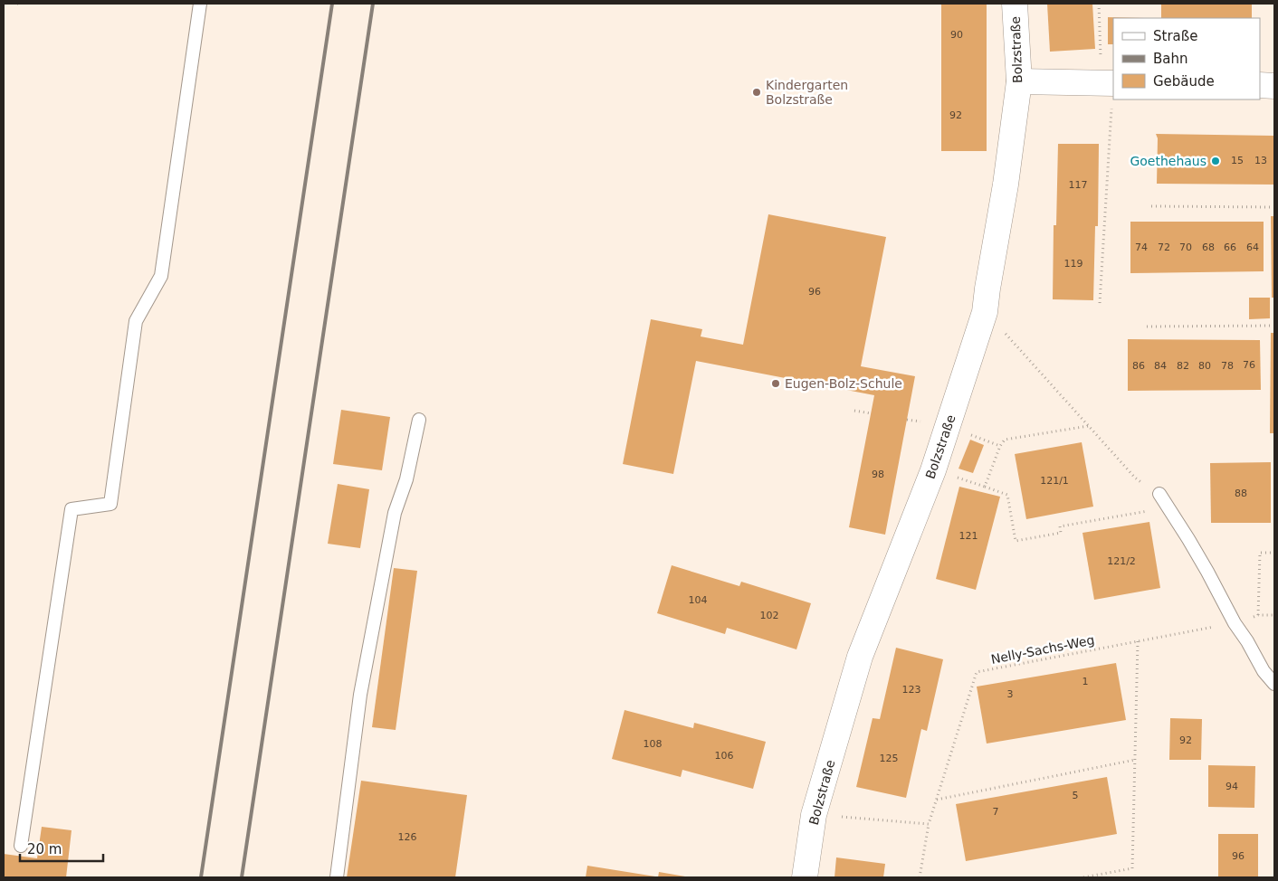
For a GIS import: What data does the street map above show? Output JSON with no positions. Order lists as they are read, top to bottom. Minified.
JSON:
{"streets":{"street":["Bolzstraße"],"path":["Nelly-Sachs-Weg"]},"places":["Kindergarten Bolzstraße","Goethehaus","Eugen-Bolz-Schule"],"house_numbers":["90","92","15","13","117","74","72","70","68","66","64","119","96","76","86","84","82","80","78","98","121/1","88","121","121/2","104","102","1","123","3","92","108","106","125","94","5","7","126","96"],"legend":["Straße","Bahn","Gebäude"],"scale_bar":"20 m"}
